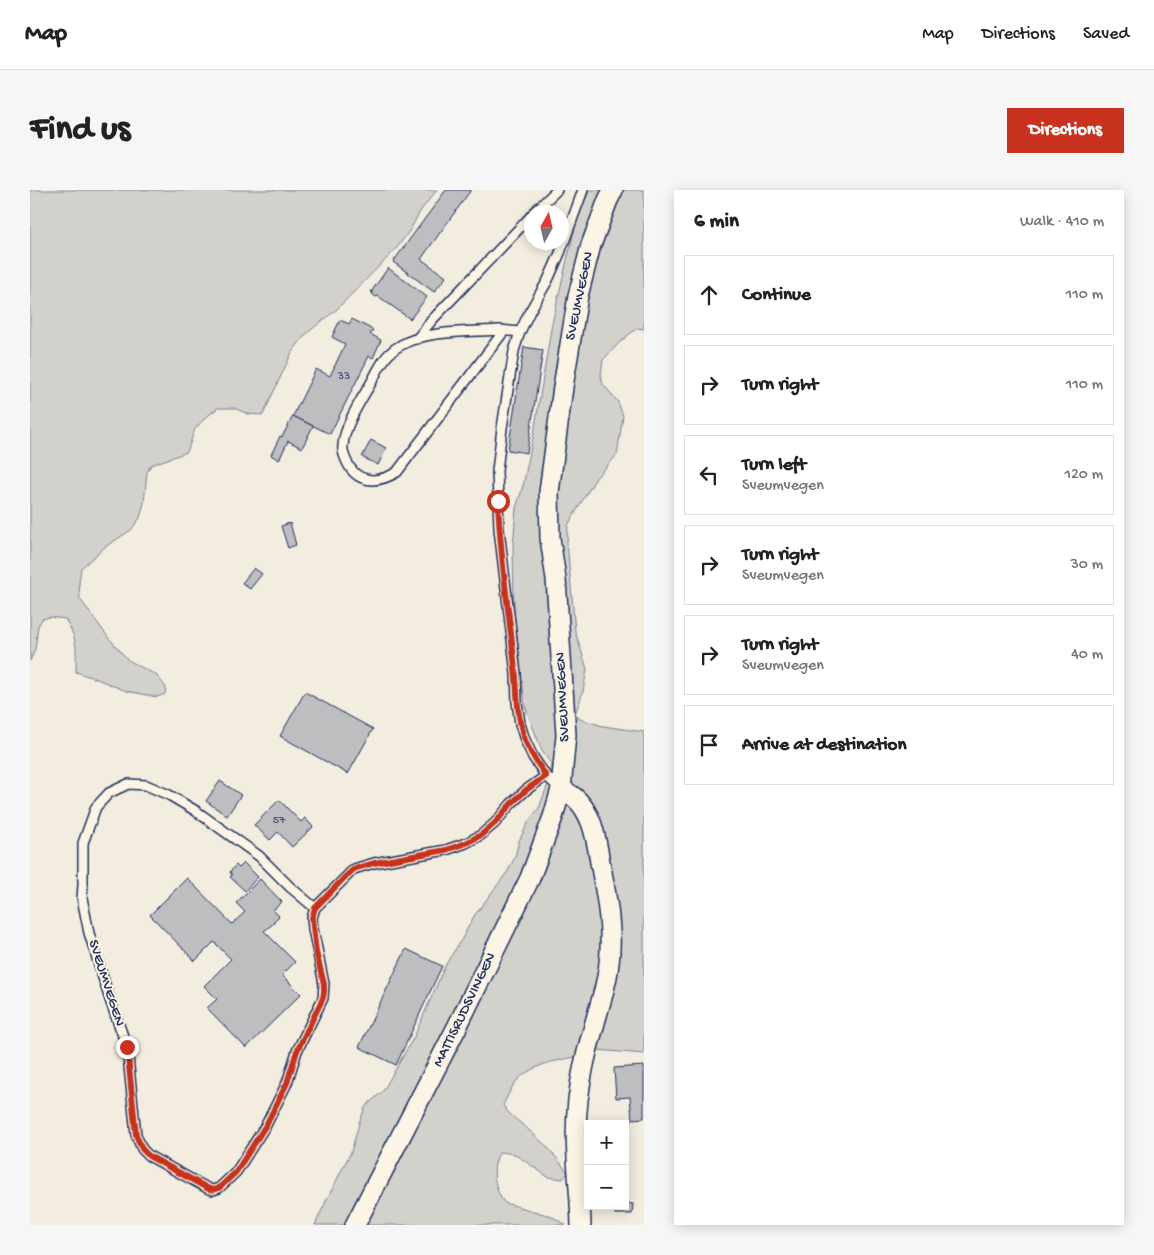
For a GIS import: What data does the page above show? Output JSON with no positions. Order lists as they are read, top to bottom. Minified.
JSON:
{"streets":{"street":["SVEUMVEGEN","MATTISRUDSVINGEN"]},"crossings":[["SVEUMVEGEN","MATTISRUDSVINGEN"]],"house_numbers":["33","57"],"north":"top","page":{"header":"Map","nav":["Map","Directions","Saved"],"buttons":"Directions","title":"Find us","heading":["6 min","Walk · 410 m"],"list":[["Continue","110 m"],["Turn right","110 m"],["Turn left","Sveumvegen","120 m"],["Turn right","Sveumvegen","30 m"],["Turn right","Sveumvegen","40 m"],"Arrive at destination"],"map_buttons":["+","−"]}}
